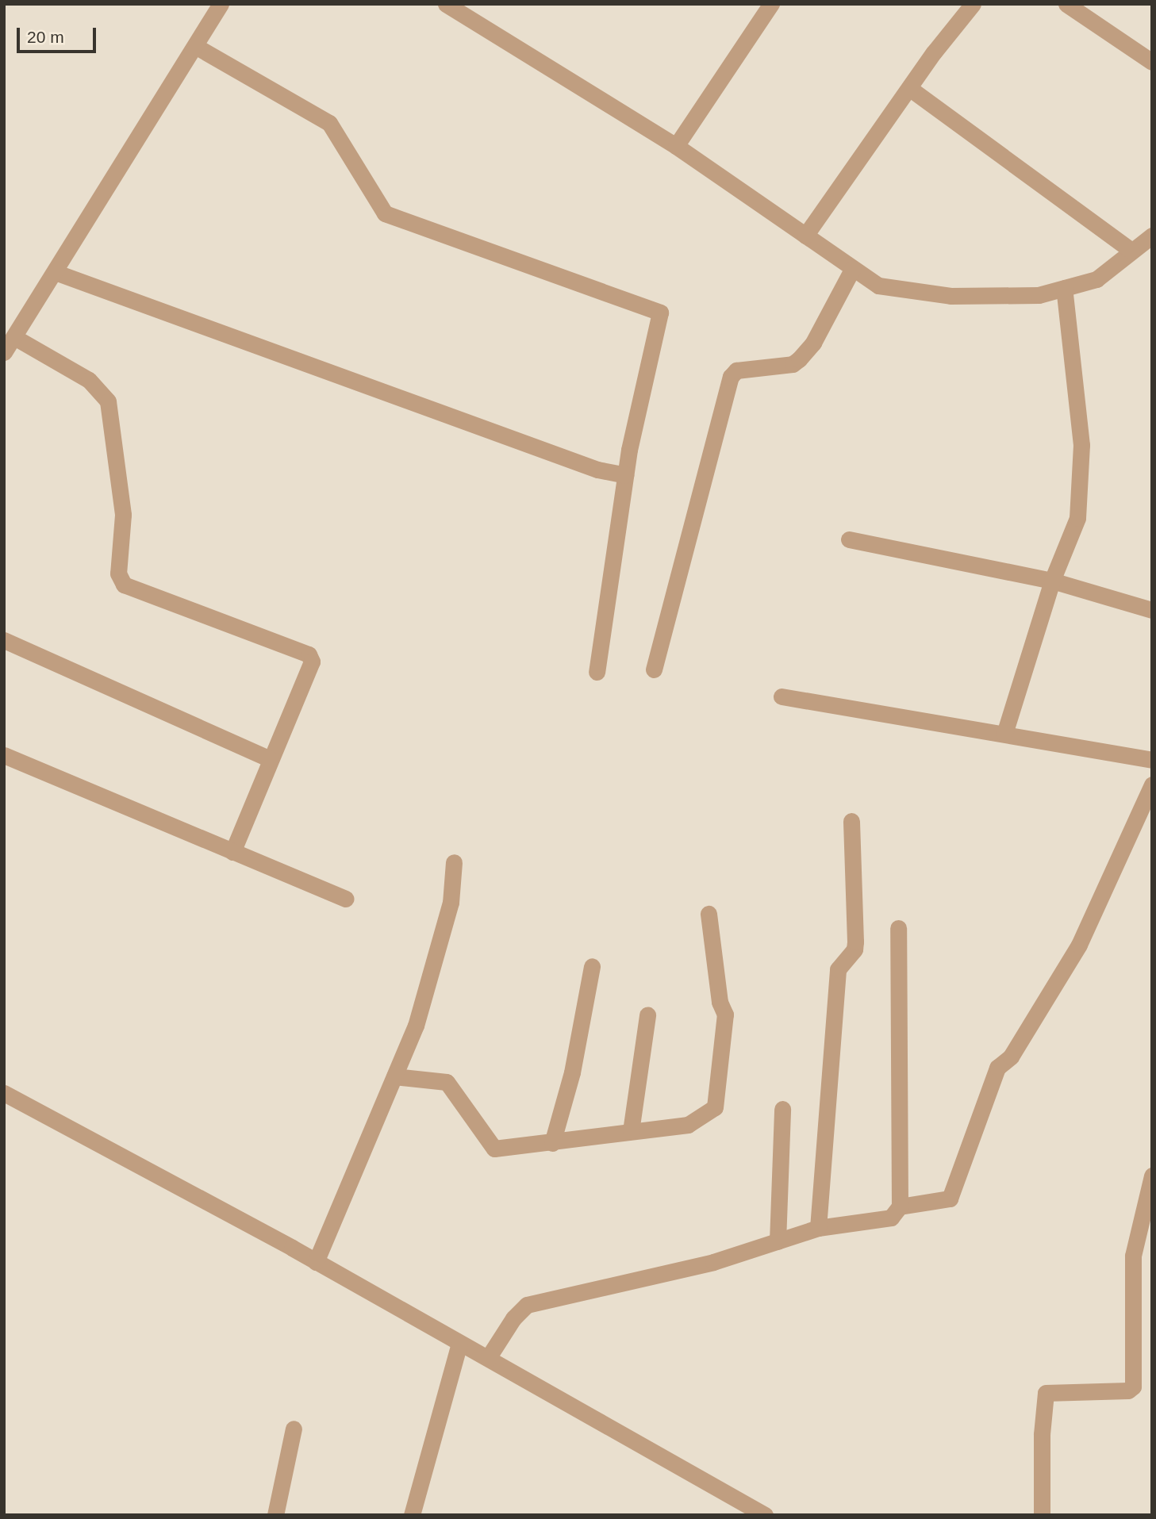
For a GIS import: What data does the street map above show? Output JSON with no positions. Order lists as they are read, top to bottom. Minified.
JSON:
{"scale_bar":"20 m"}
